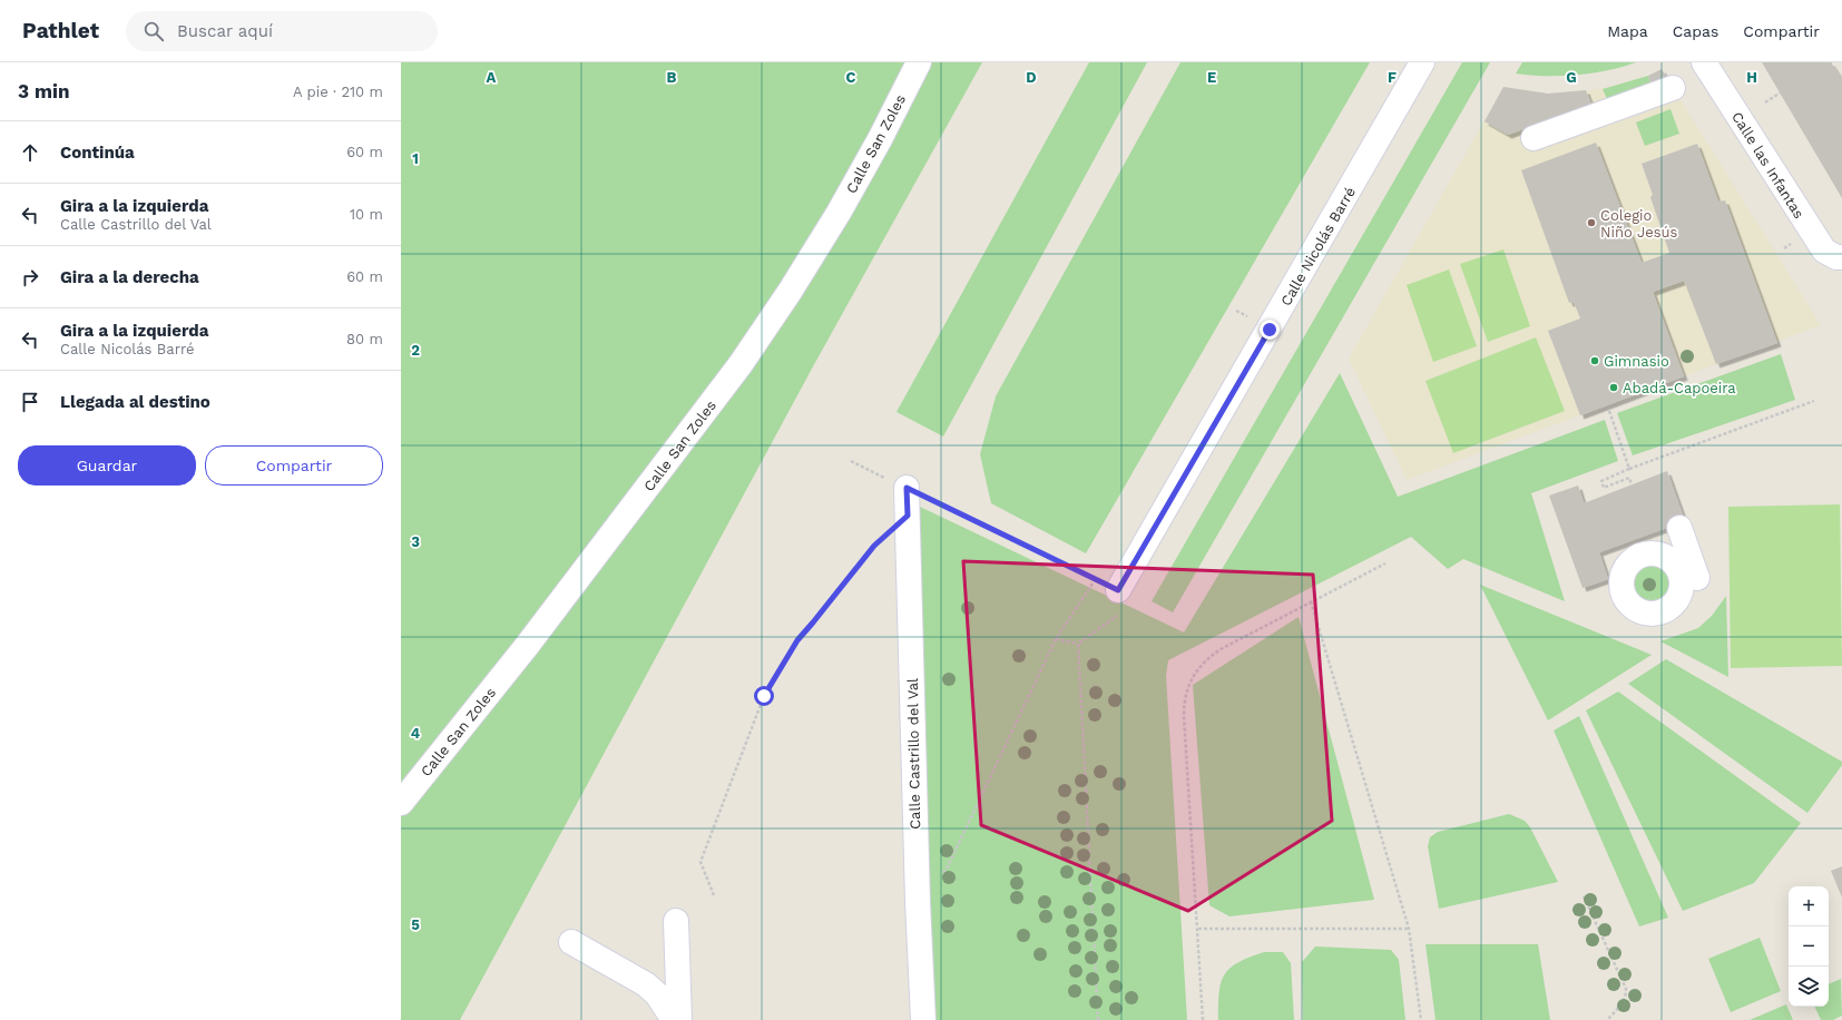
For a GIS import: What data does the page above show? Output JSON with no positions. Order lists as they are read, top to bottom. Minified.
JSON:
{"streets":{"street":["Calle San Zoles","Calle las Infantas","Calle Nicolás Barré","Calle Castrillo del Val"]},"places":["Colegio Niño Jesús","Gimnasio","Abadá-Capoeira"],"page":{"header":"Pathlet","search":"Buscar aquí","nav":["Mapa","Capas","Compartir"],"heading":["3 min","A pie · 210 m"],"list":[["Continúa","60 m"],["Gira a la izquierda","Calle Castrillo del Val","10 m"],["Gira a la derecha","60 m"],["Gira a la izquierda","Calle Nicolás Barré","80 m"],"Llegada al destino"],"buttons":["Guardar","Compartir"],"map_buttons":["+","−"]},"grid":{"columns":["A","B","C","D","E","F","G","H"],"rows":["1","2","3","4","5"]}}
